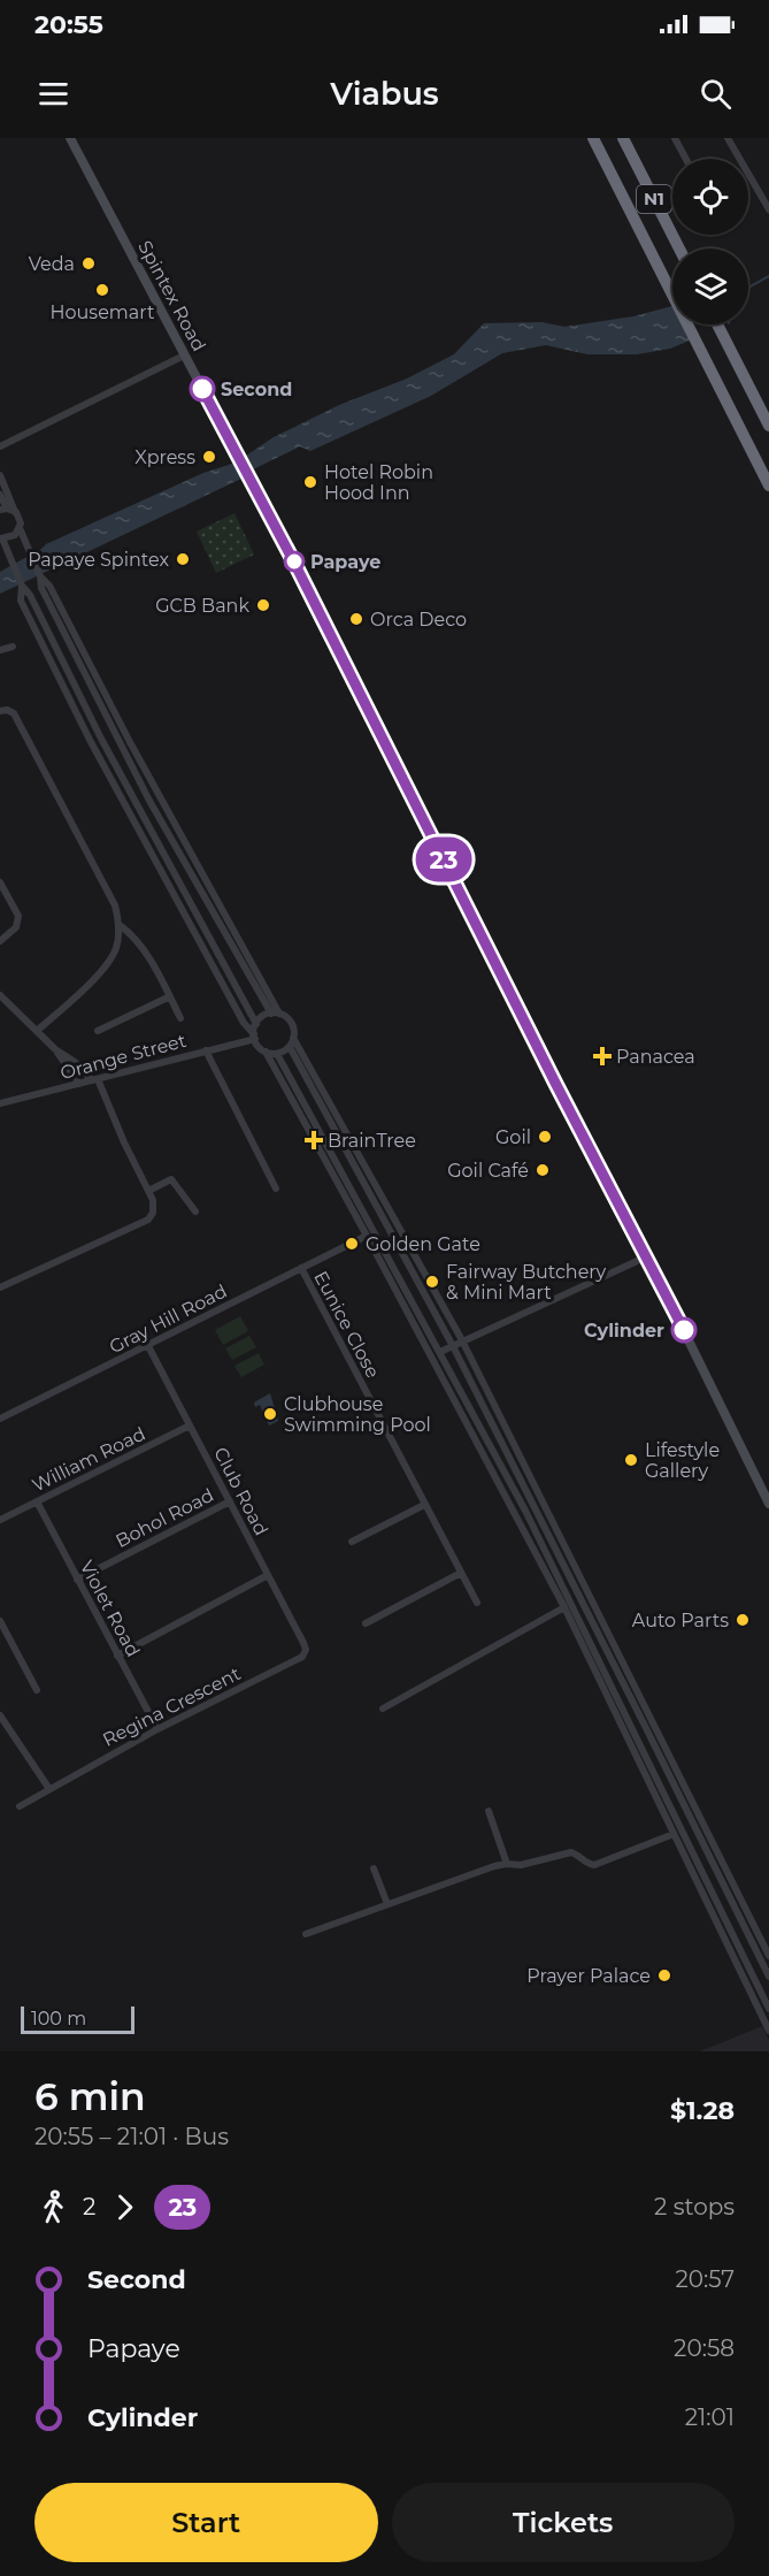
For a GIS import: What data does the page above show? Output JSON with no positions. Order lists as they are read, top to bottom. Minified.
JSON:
{"streets":{"highway":["N1"],"main road":["Spintex Road"],"street":["Orange Street","Gray Hill Road","Eunice Close","William Road","Club Road","Bohol Road","Violet Road","Regina Crescent"]},"crossings":[["Gray Hill Road","Eunice Close"],["Gray Hill Road","Club Road"],["William Road","Club Road"],["William Road","Violet Road"],["Club Road","Bohol Road"],["Club Road","Regina Crescent"],["Bohol Road","Violet Road"],["Violet Road","Regina Crescent"]],"places":{"other":["Veda","Housemart","Second","Xpress","Hotel Robin Hood Inn","Papaye Spintex","Papaye","GCB Bank","Orca Deco","Goil","Goil Café","Golden Gate","Fairway Butchery & Mini Mart","Cylinder","Clubhouse Swimming Pool","Lifestyle Gallery","Auto Parts","Prayer Palace"],"health":["Panacea","BrainTree"]},"lines":["bus line 23"],"scale_bar":"100 m","page":{"status":"20:55","header":"Viabus","on_map":"23","scale":"100 m","heading":["6 min","20:55 – 21:01 · Bus","$1.28"],"legs":["2","23","2 stops"],"list":[{"name":"Second","value":"20:57"},{"name":"Papaye","value":"20:58"},{"name":"Cylinder","value":"21:01"}],"buttons":["Start","Tickets"]}}
